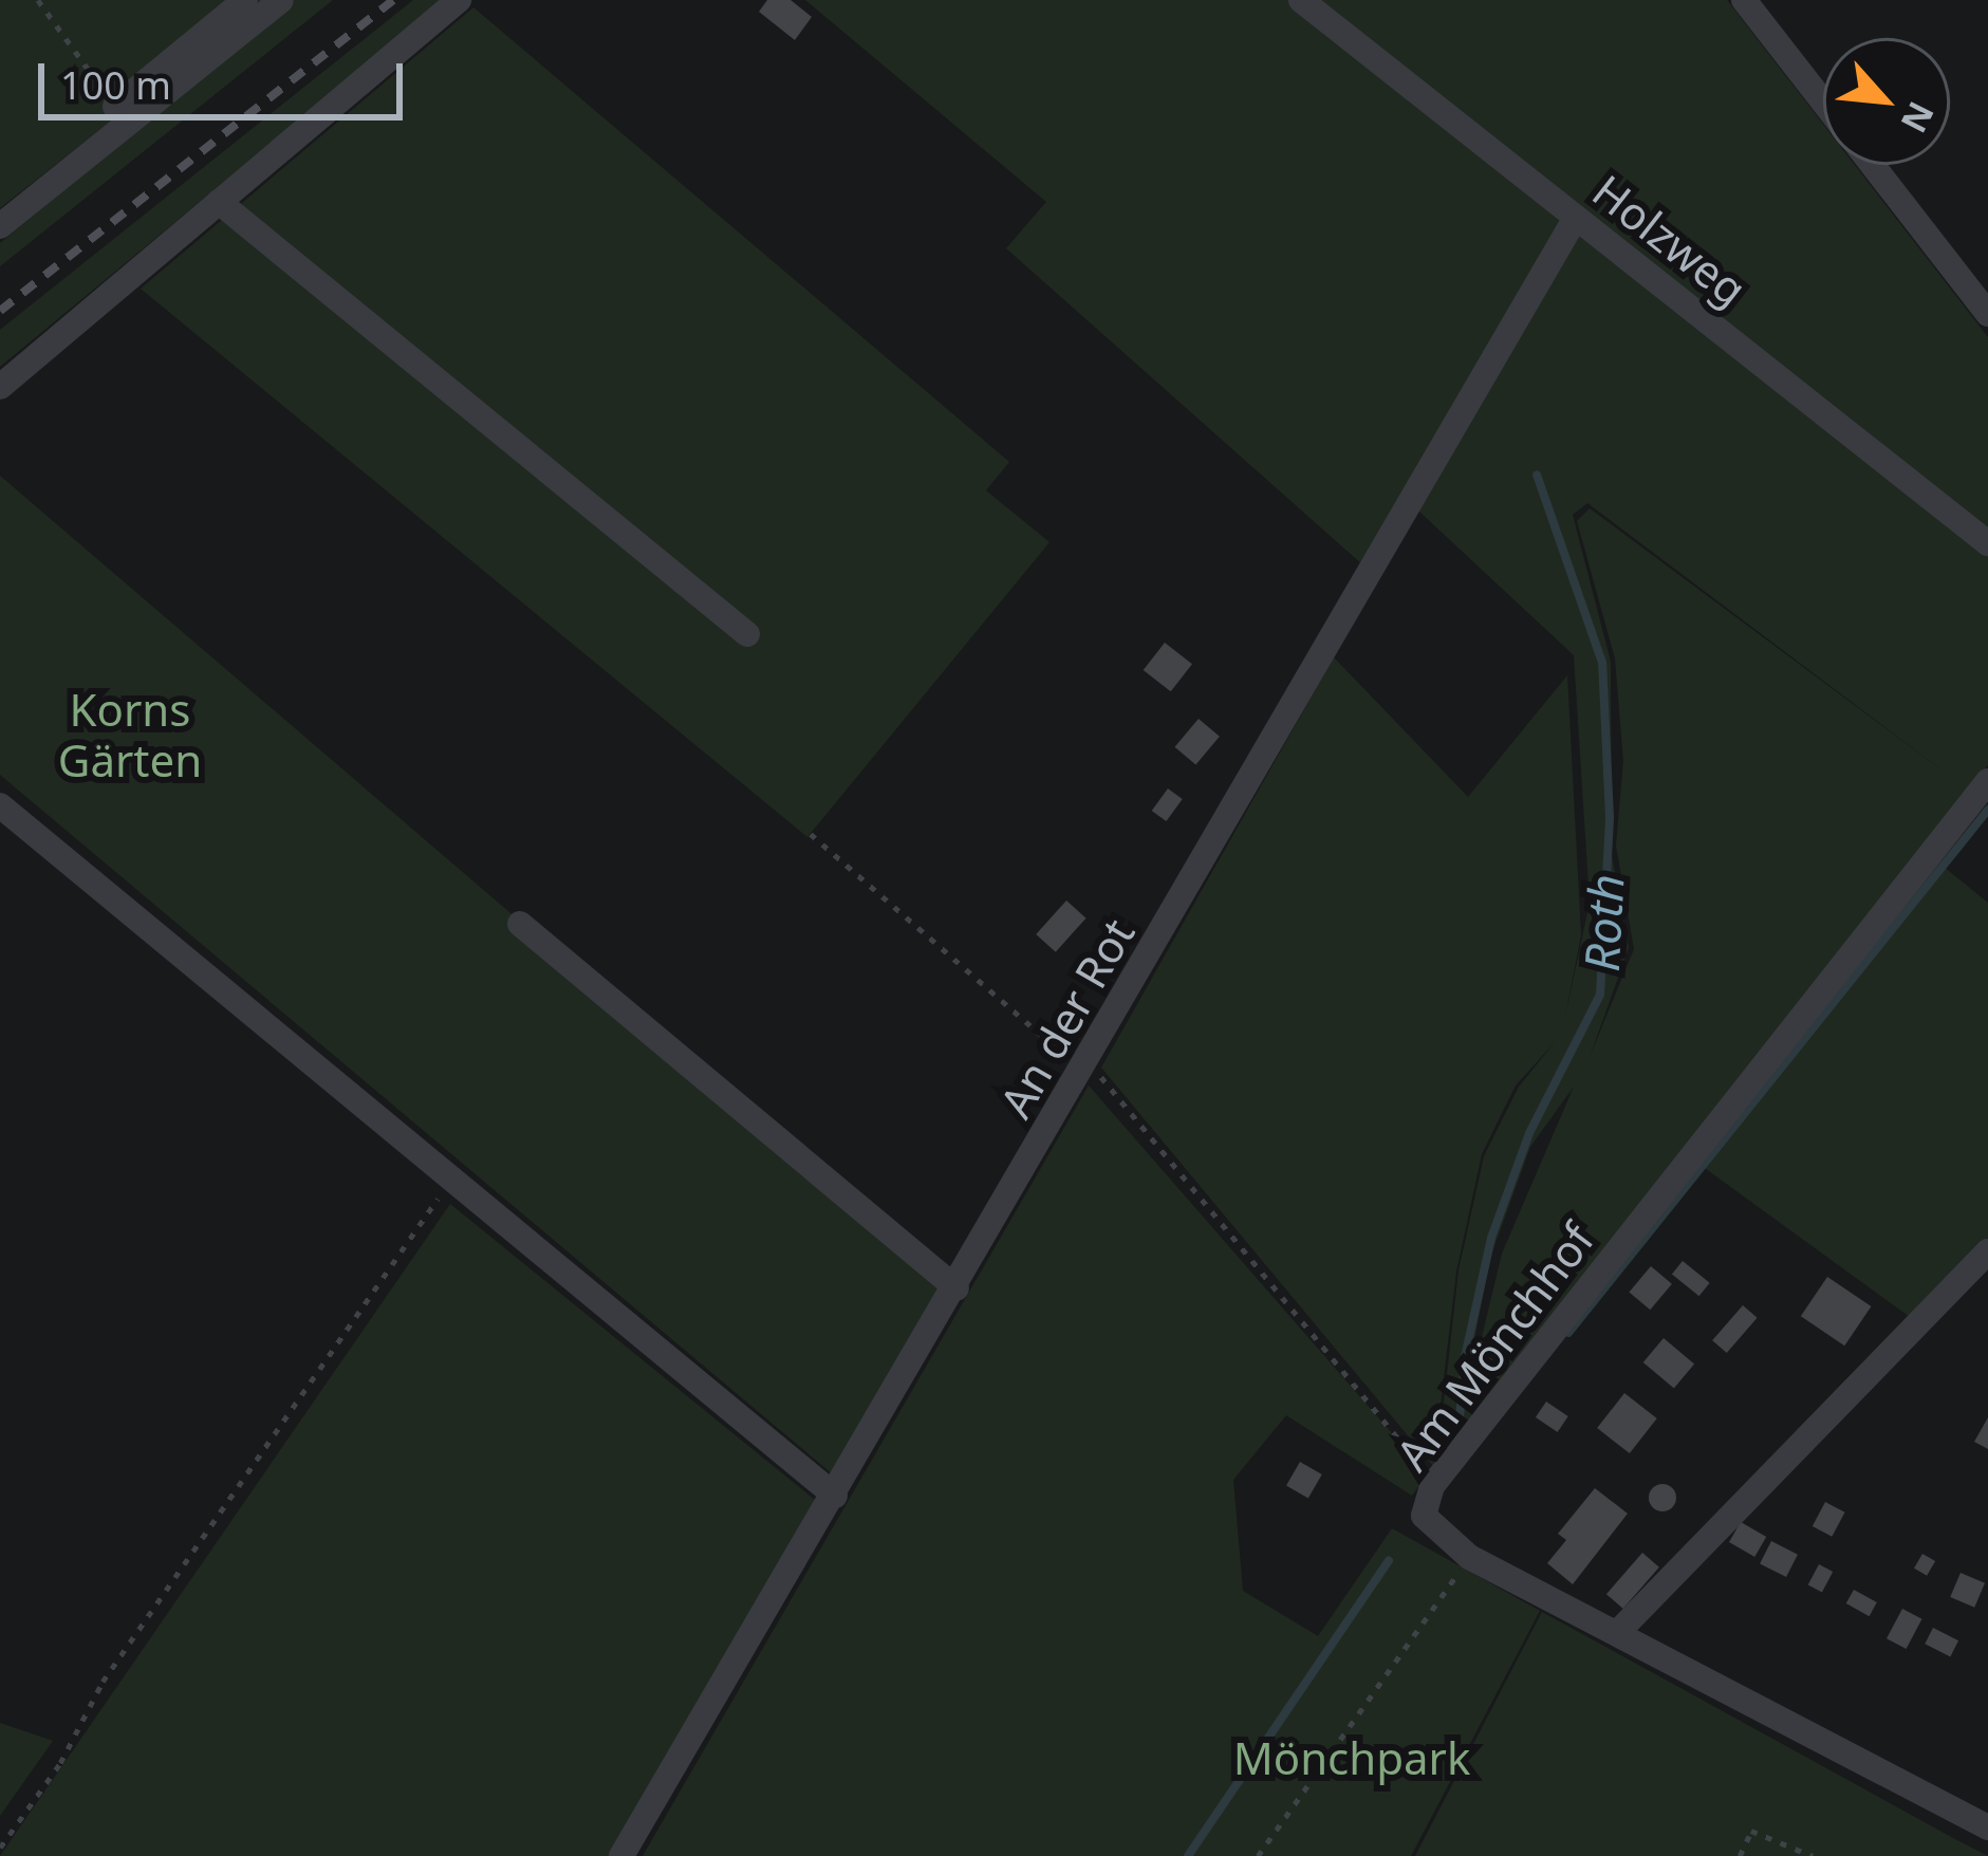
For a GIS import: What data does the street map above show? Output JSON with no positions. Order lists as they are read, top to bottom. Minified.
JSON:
{"streets":{"street":["Holzweg","An der Rot","Am Mönchhof"]},"crossings":[["Holzweg","An der Rot"]],"water":["Roth"],"parks":["Korns Gärten","Mönchpark"],"scale_bar":"100 m","north":"bottom right"}
